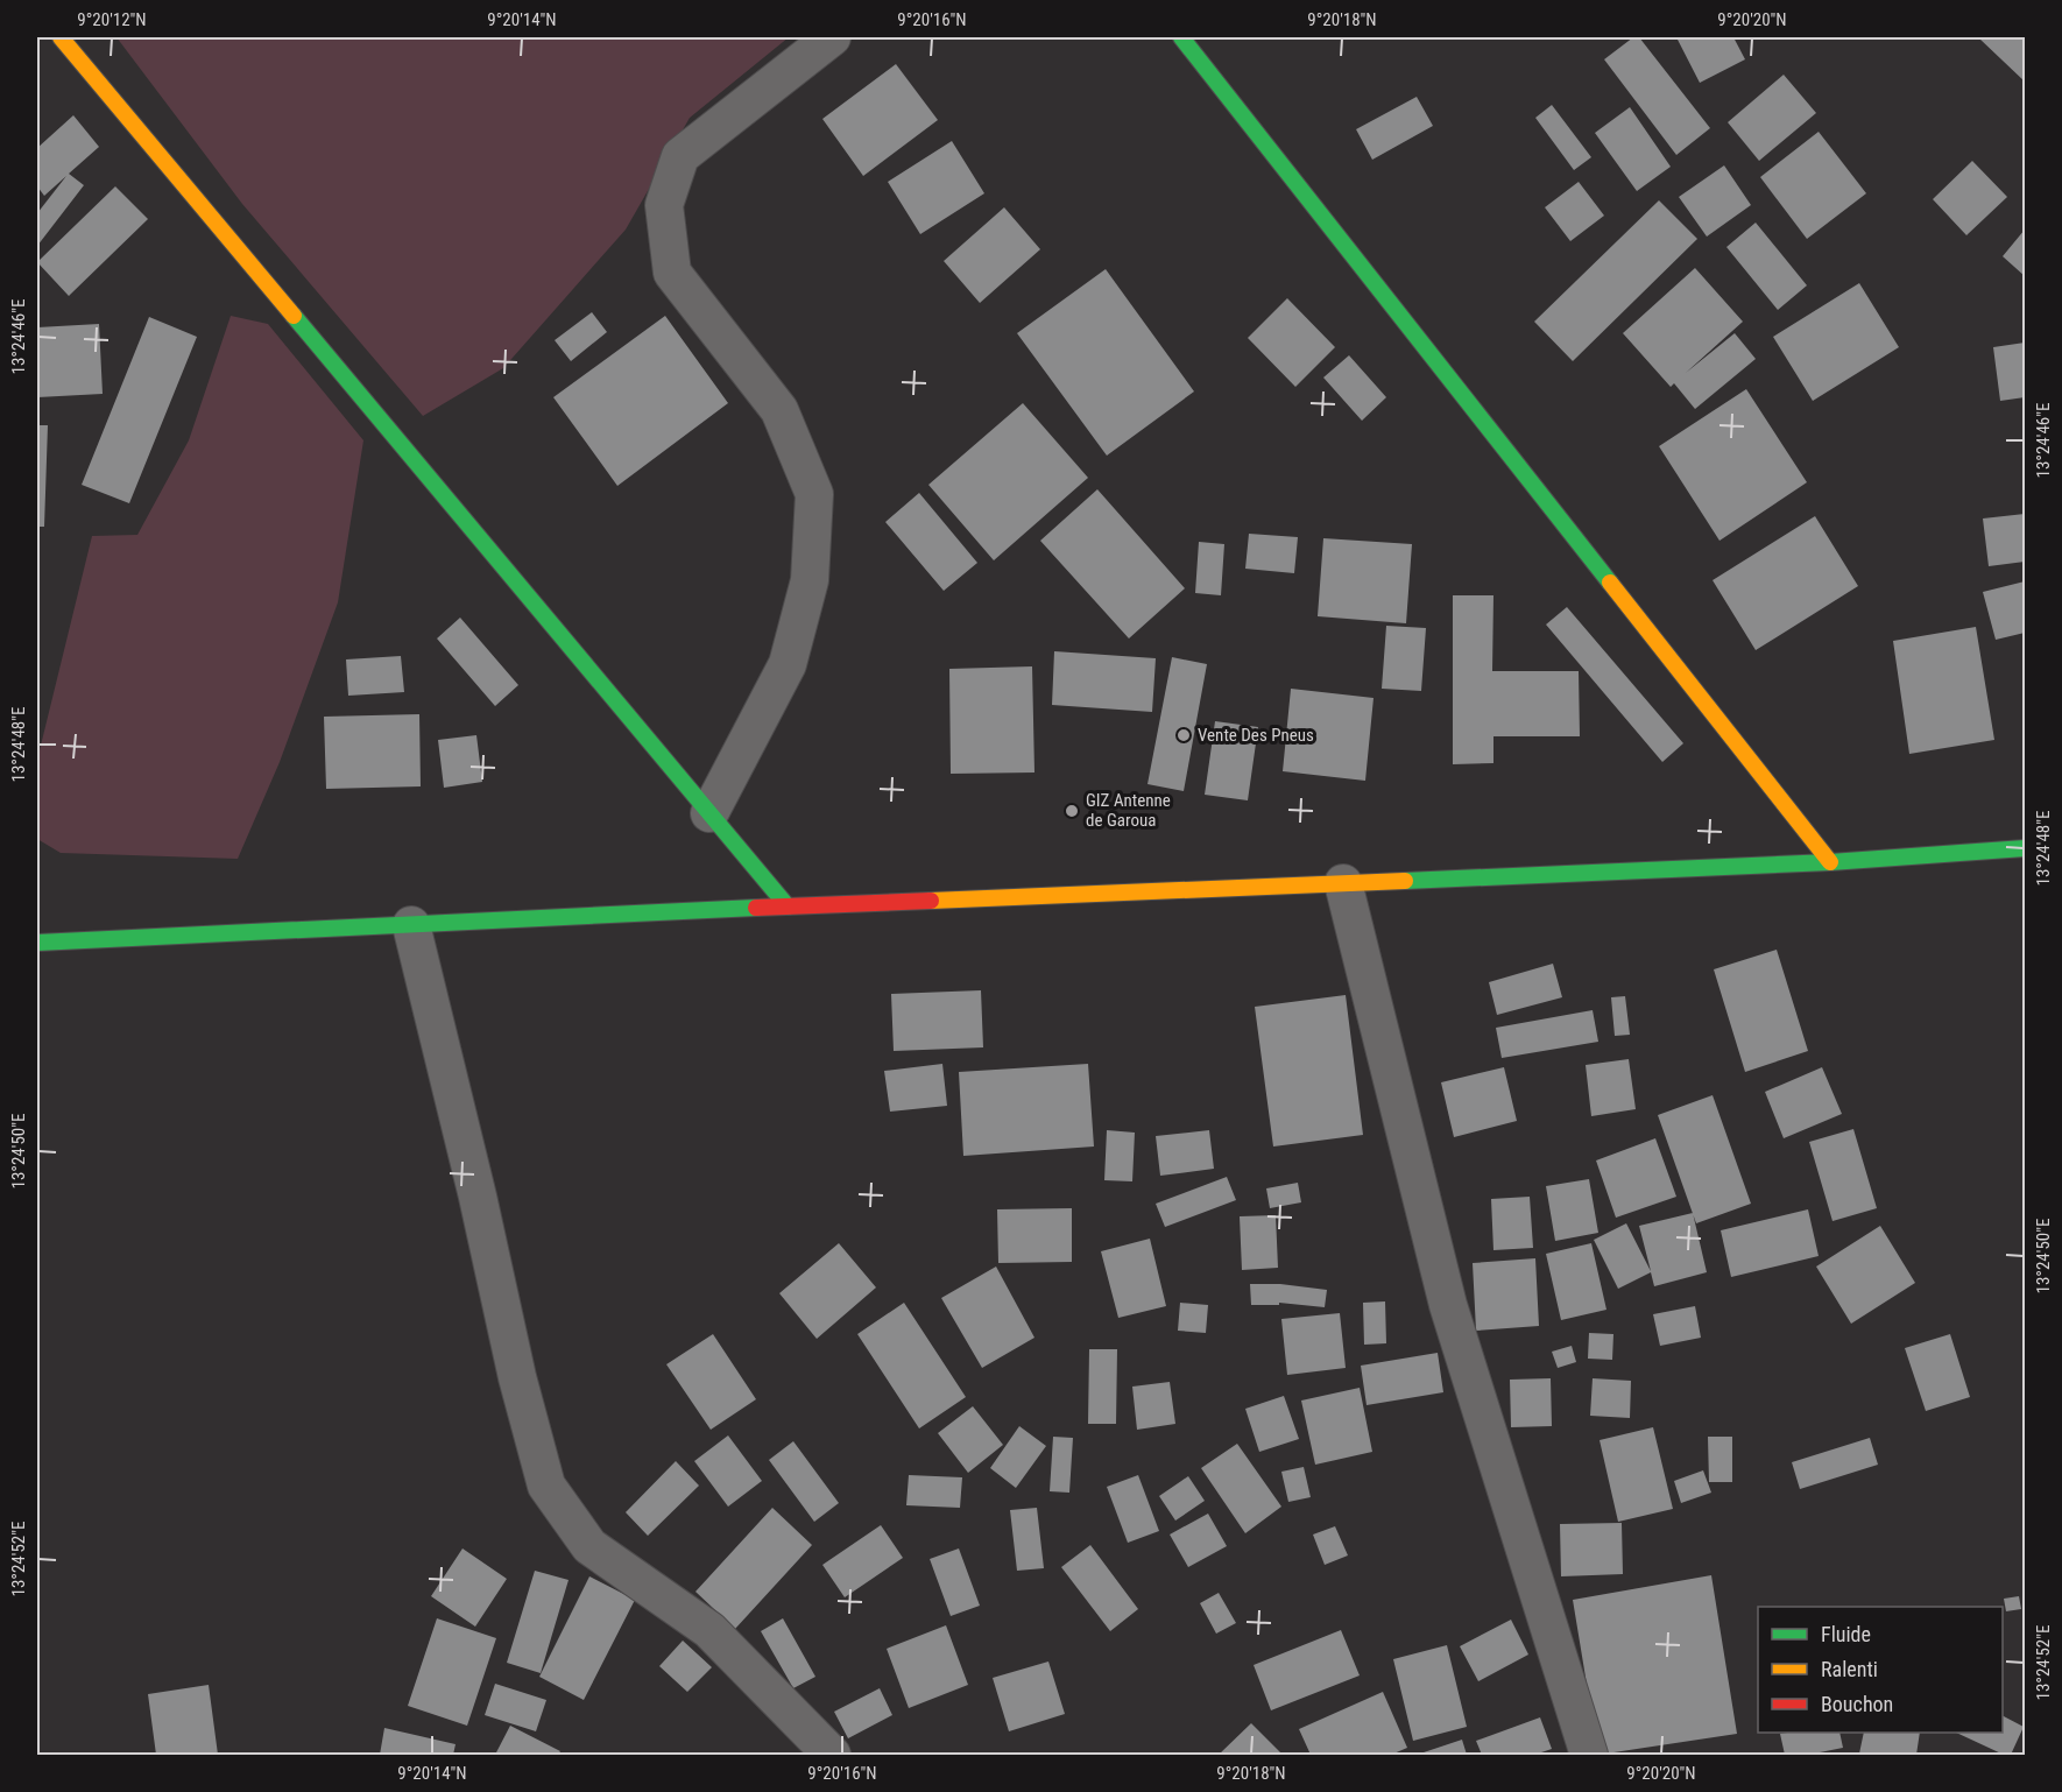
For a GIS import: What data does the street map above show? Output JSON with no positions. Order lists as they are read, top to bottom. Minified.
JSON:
{"places":["Vente Des Pneus","GIZ Antenne de Garoua"],"legend":["Fluide","Ralenti","Bouchon"],"coordinates":["9°20'12\"N","9°20'14\"N","9°20'16\"N","9°20'18\"N","9°20'20\"N","13°24'46\"E","13°24'48\"E","13°24'50\"E","13°24'52\"E"]}
